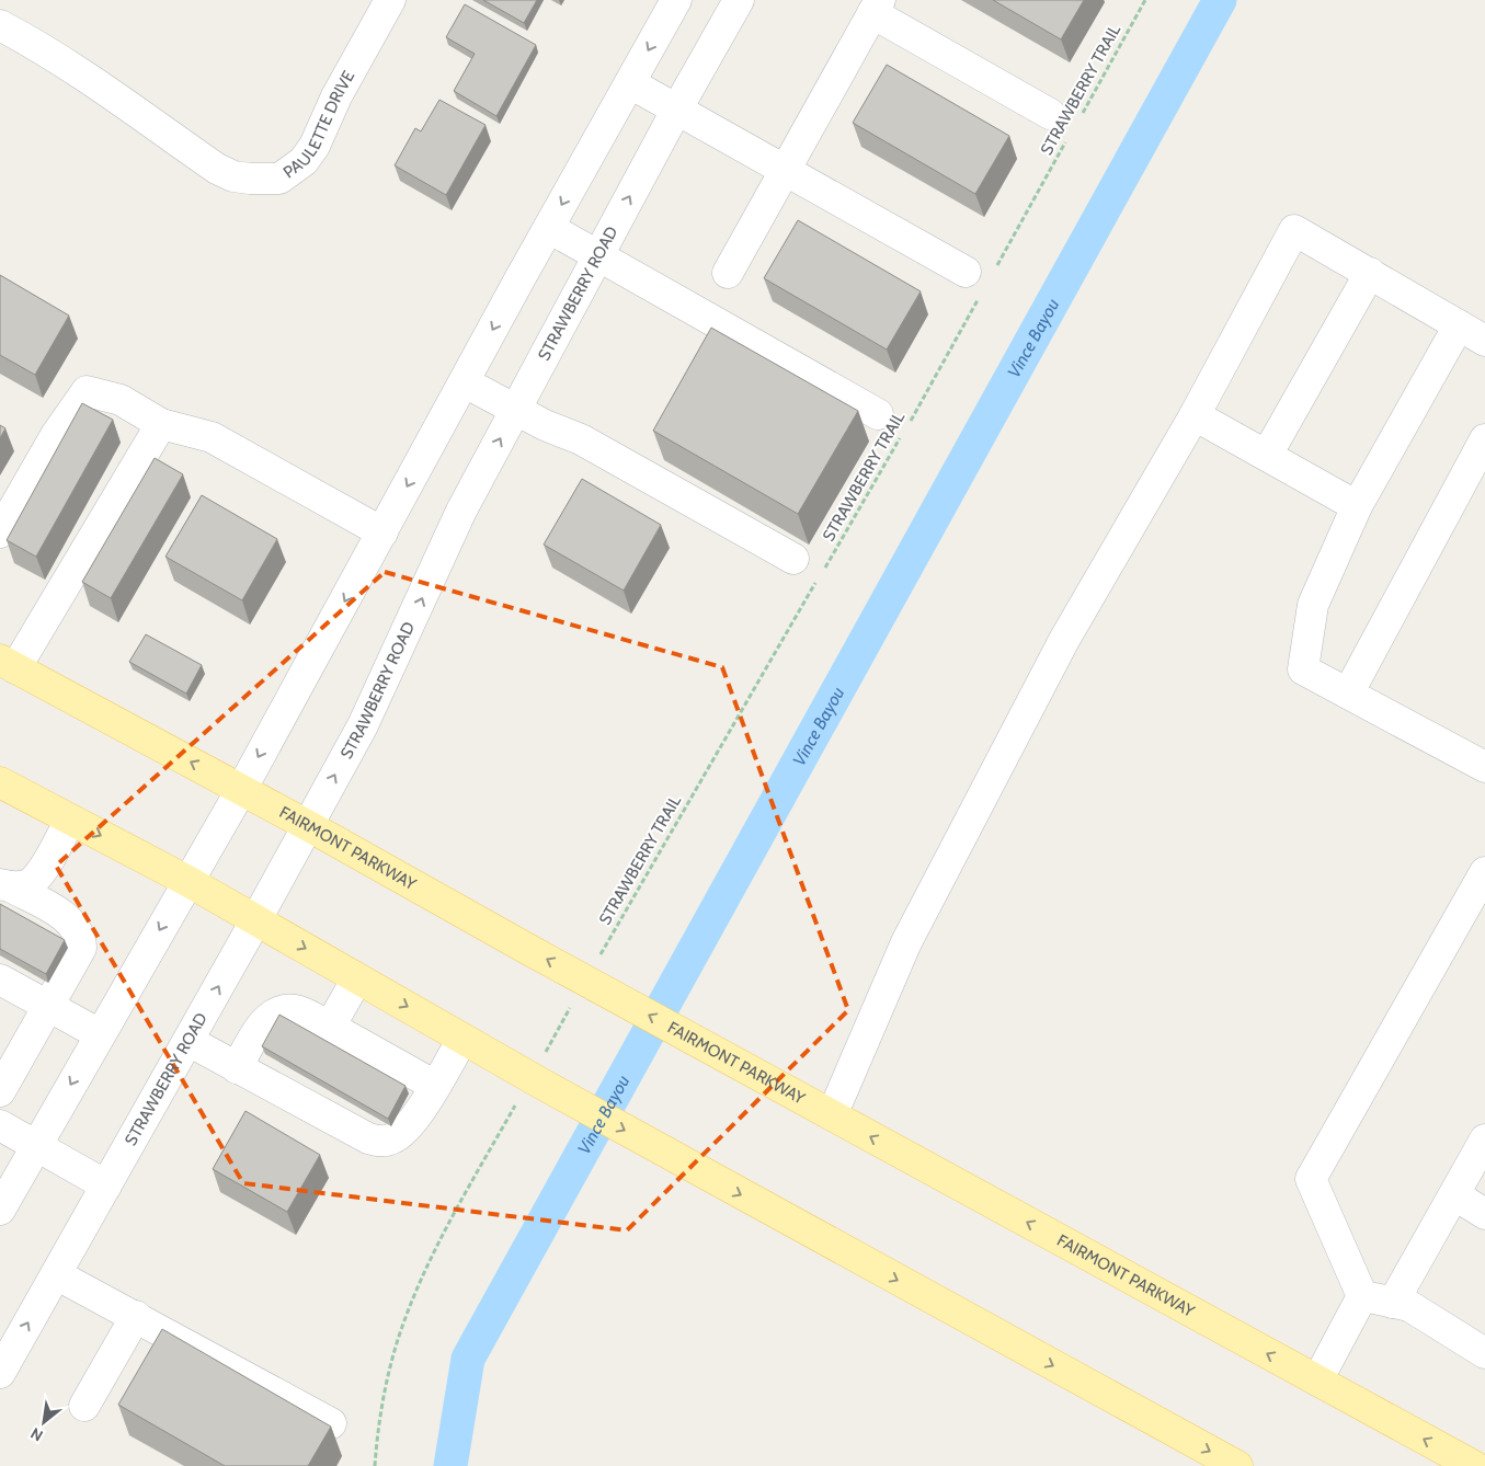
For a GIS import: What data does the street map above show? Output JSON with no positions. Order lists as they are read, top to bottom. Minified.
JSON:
{"streets":{"main road":["FAIRMONT PARKWAY"],"street":["PAULETTE DRIVE","STRAWBERRY ROAD"],"path":["STRAWBERRY TRAIL"]},"crossings":[["STRAWBERRY TRAIL","FAIRMONT PARKWAY"],["STRAWBERRY ROAD","FAIRMONT PARKWAY"]],"water":["Vince Bayou"],"north":"bottom left"}
